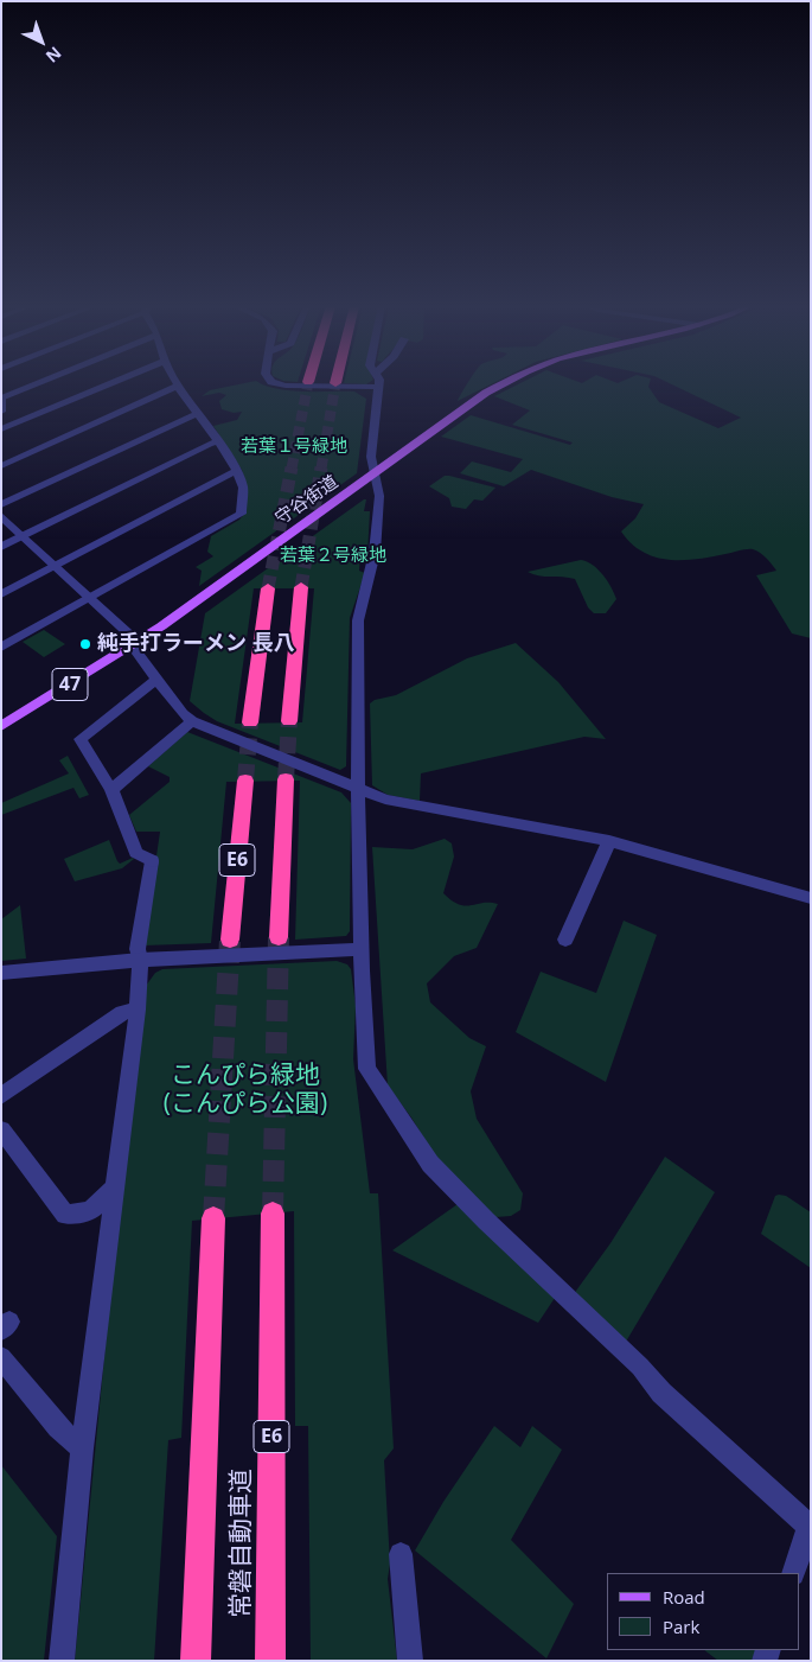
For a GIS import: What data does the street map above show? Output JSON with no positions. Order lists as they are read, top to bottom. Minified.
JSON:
{"streets":{"highway":["E6","常磐自動車道"],"main road":["守谷街道","47"]},"parks":["若葉１号緑地","若葉２号緑地","こんぴら緑地 (こんぴら公園)"],"places":["純手打ラーメン 長八"],"legend":["Road","Park"],"north":"bottom right"}
